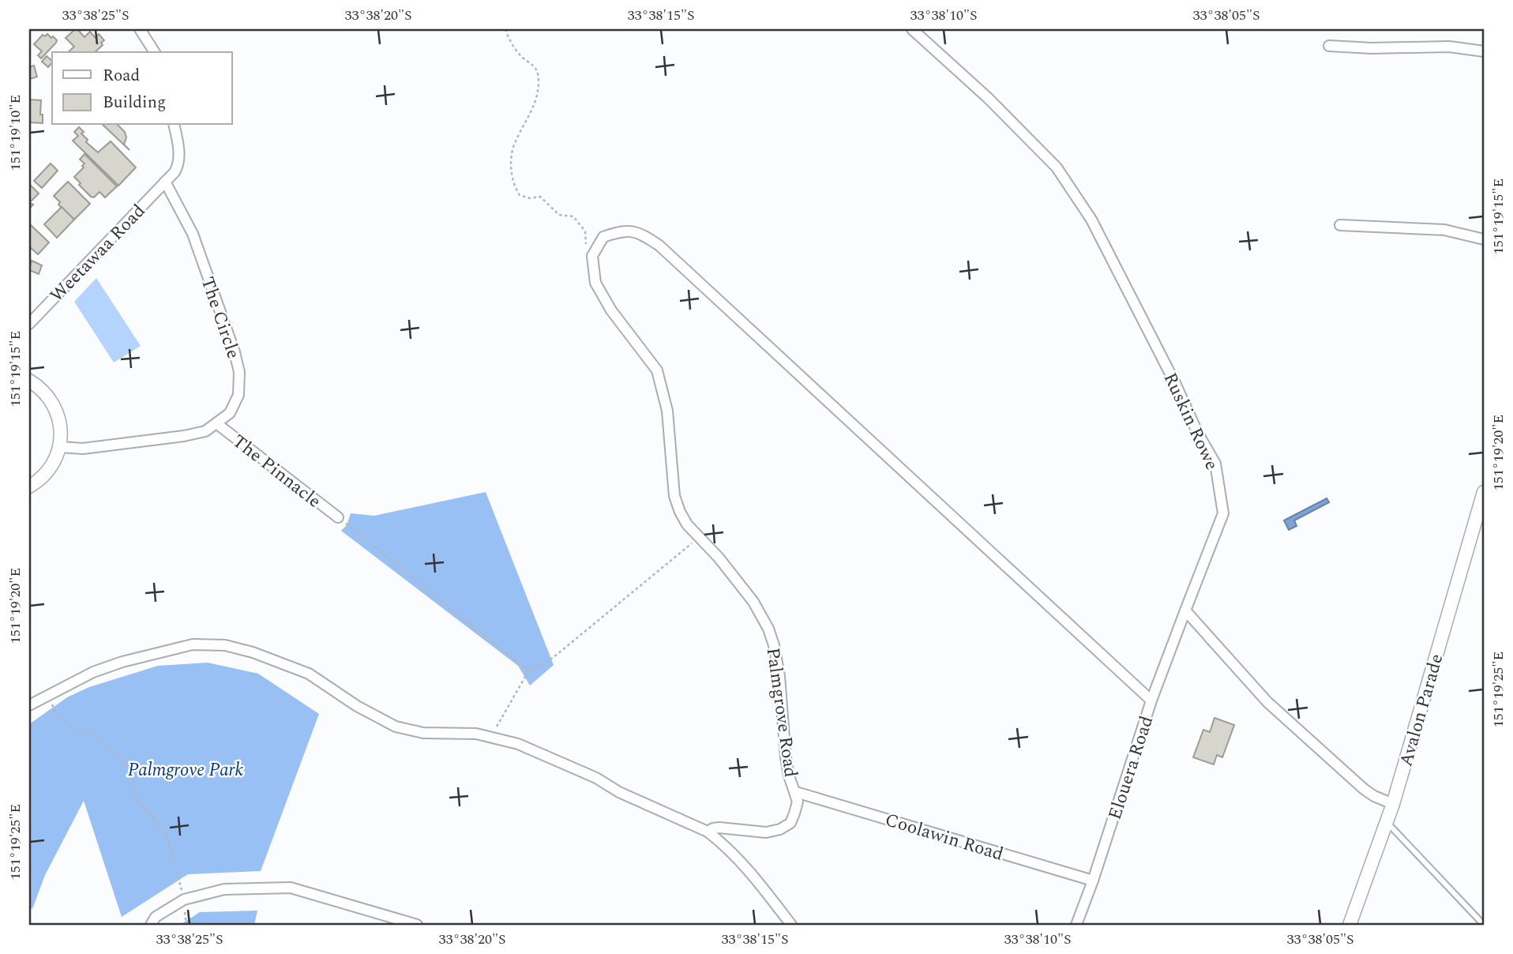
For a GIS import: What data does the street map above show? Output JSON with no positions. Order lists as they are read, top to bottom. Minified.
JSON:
{"streets":{"street":["Weetawaa Road","The Circle","Ruskin Rowe","The Pinnacle","Avalon Parade","Palmgrove Road","Elouera Road","Coolawin Road"]},"crossings":[["Weetawaa Road","The Circle"],["The Circle","The Pinnacle"],["Ruskin Rowe","Elouera Road"],["Palmgrove Road","Coolawin Road"],["Elouera Road","Coolawin Road"]],"parks":["Palmgrove Park"],"legend":["Road","Building"],"coordinates":["33°38'25\"S","33°38'20\"S","33°38'15\"S","33°38'10\"S","33°38'05\"S","151°19'10\"E","151°19'15\"E","151°19'20\"E","151°19'25\"E"]}
